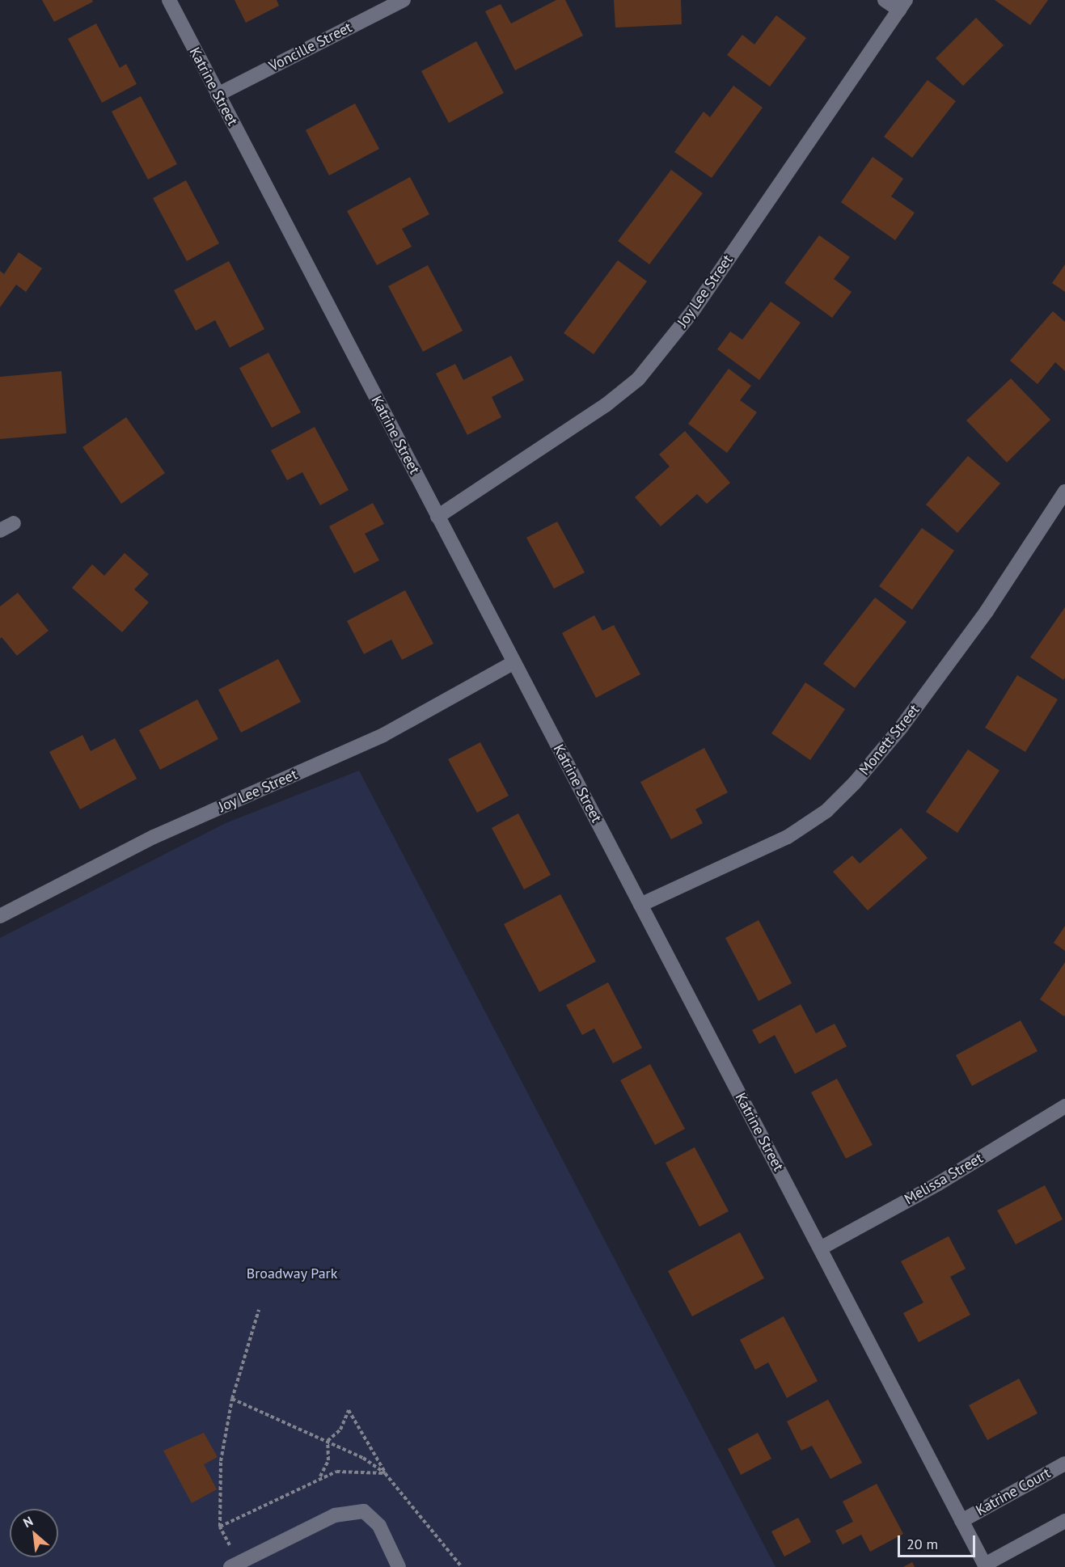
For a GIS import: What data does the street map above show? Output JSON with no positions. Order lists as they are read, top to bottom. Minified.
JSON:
{"streets":{"street":["Voncille Street","Katrine Street","Joy Lee Street","Monett Street","Melissa Street","Katrine Court"]},"crossings":[["Voncille Street","Katrine Street"],["Katrine Street","Joy Lee Street"],["Katrine Street","Monett Street"],["Katrine Street","Melissa Street"],["Katrine Street","Katrine Court"]],"parks":["Broadway Park"],"scale_bar":"20 m","north":"top left"}
